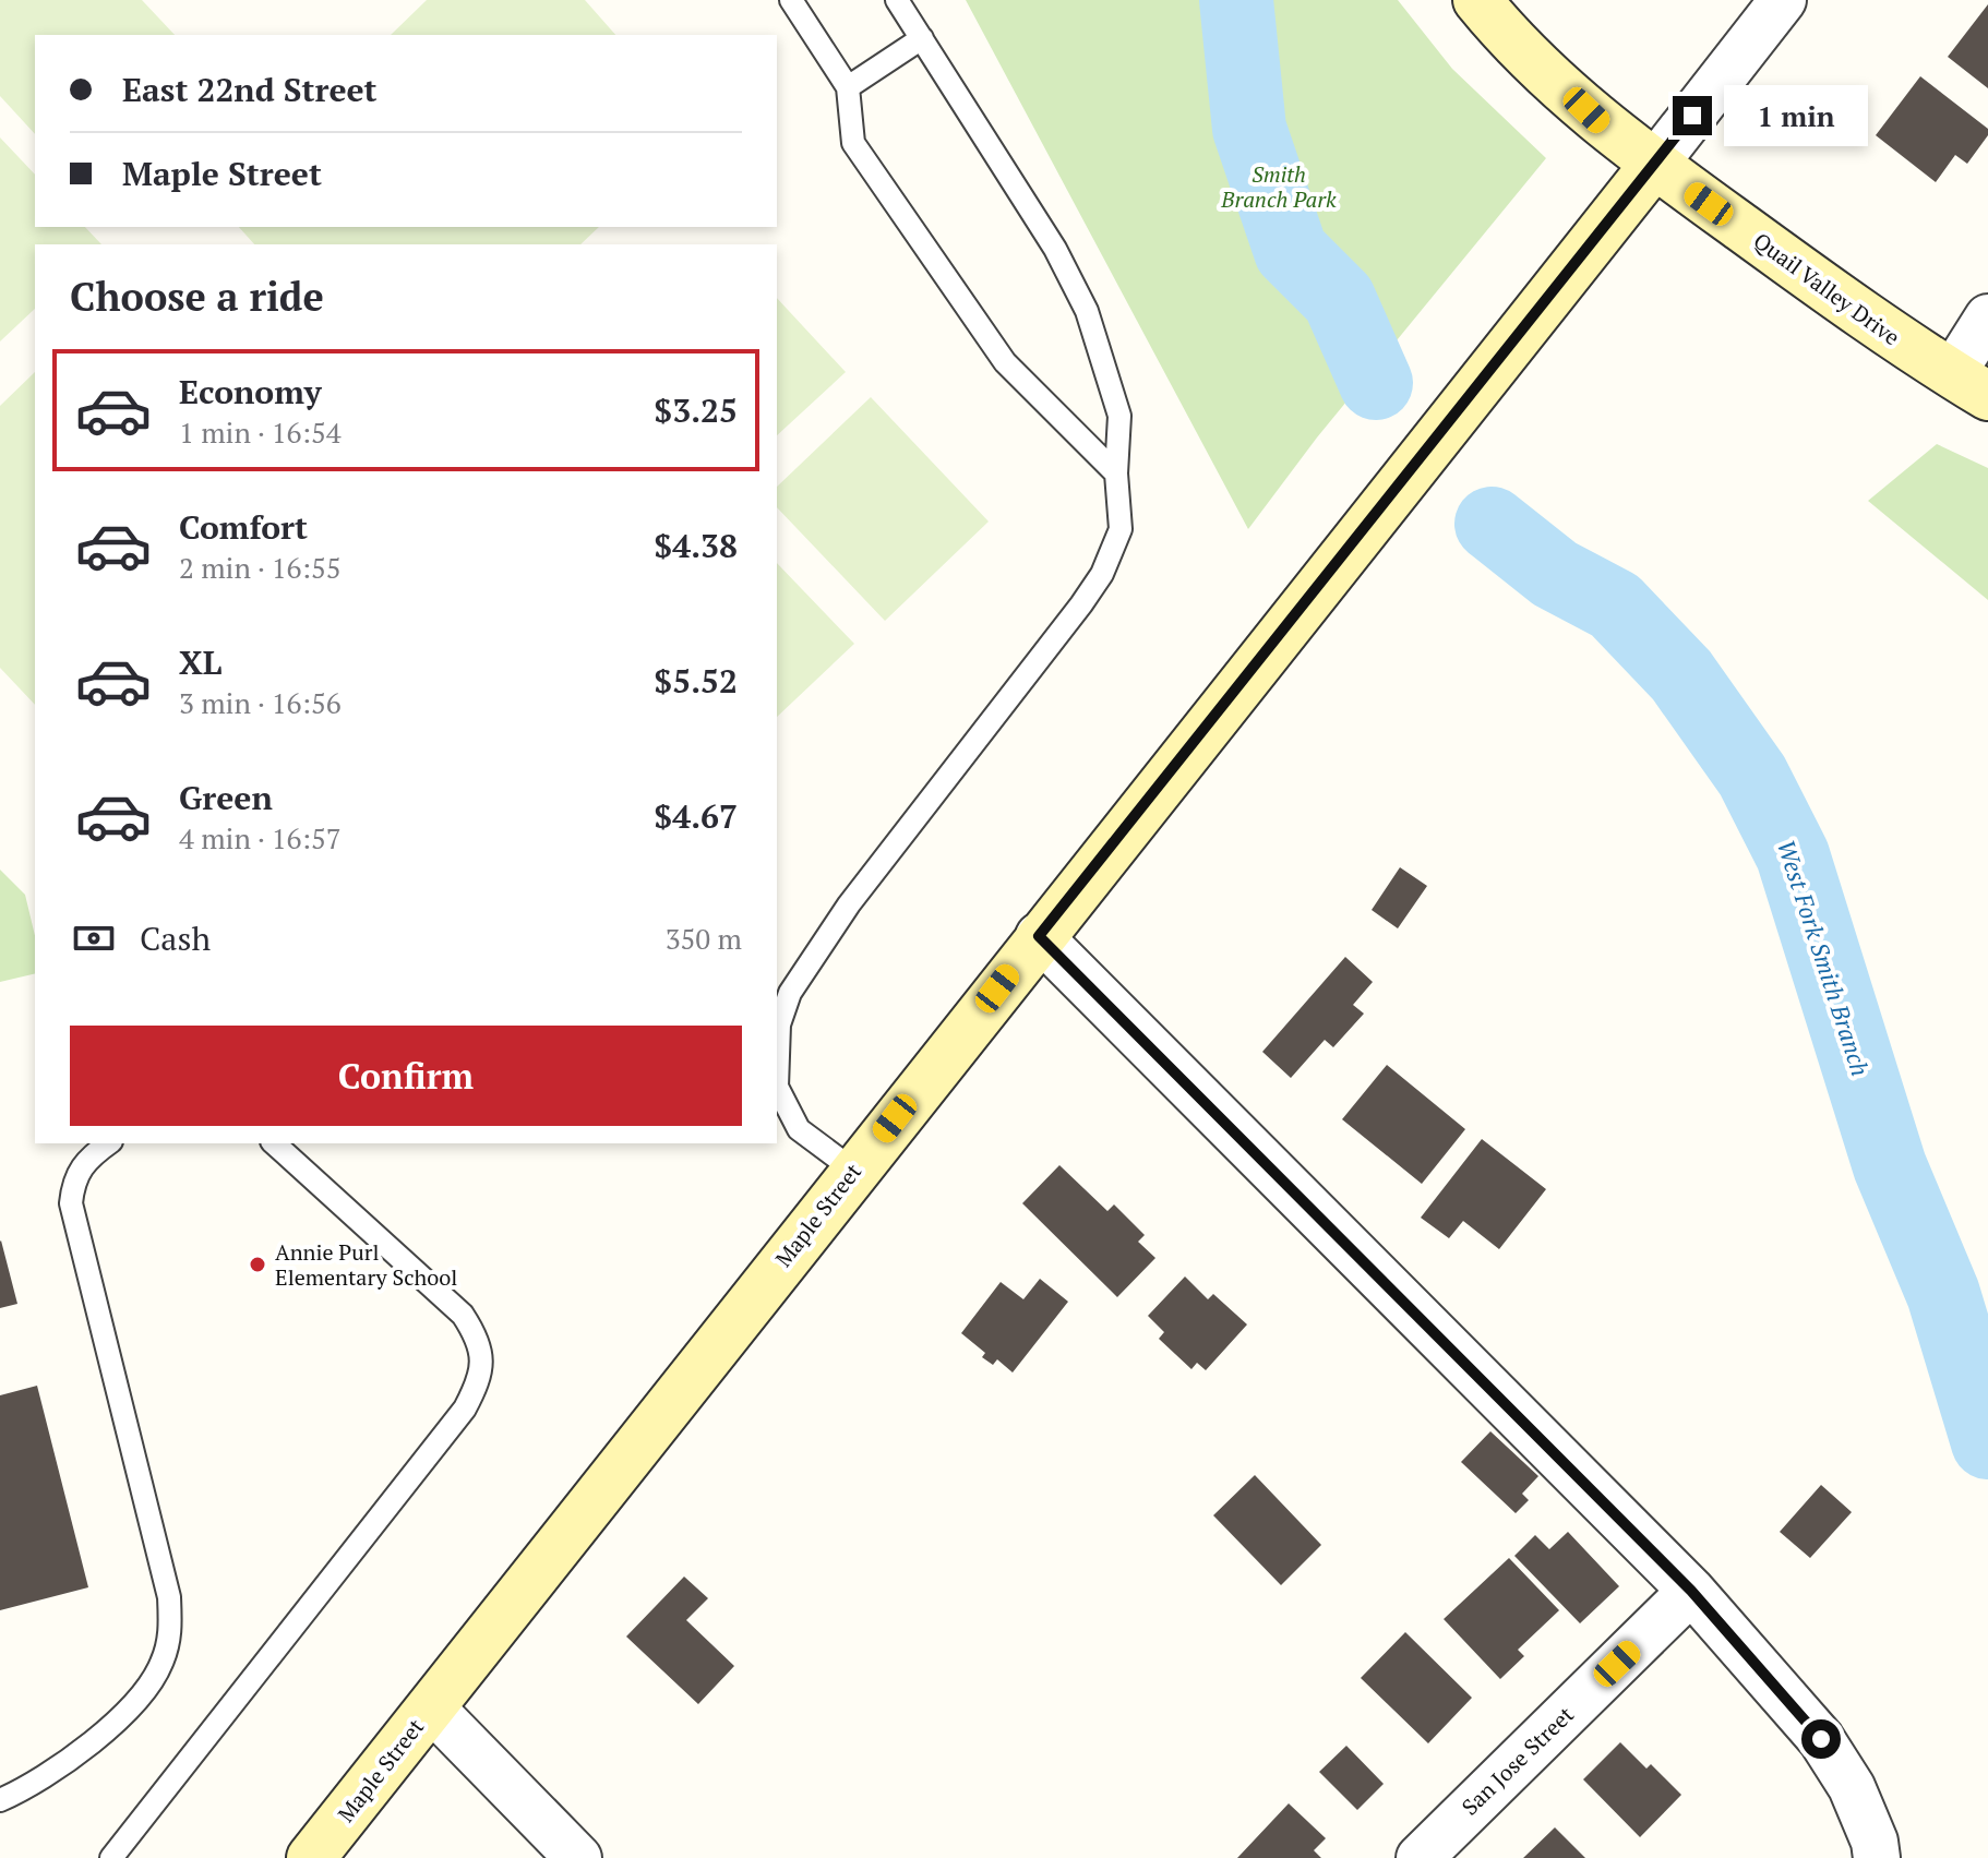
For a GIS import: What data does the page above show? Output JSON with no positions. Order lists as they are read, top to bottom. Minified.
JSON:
{"streets":{"street":["Quail Valley Drive","Maple Street","San Jose Street"]},"crossings":[["Quail Valley Drive","Maple Street"]],"water":["West Fork Smith Branch"],"parks":["Smith Branch Park"],"places":["Annie Purl Elementary School"],"page":{"banner":["East 22nd Street","Maple Street"],"bubble":"1 min","heading":"Choose a ride","list":[{"name":"Economy","note":"1 min · 16:54","value":"$3.25"},{"name":"Comfort","note":"2 min · 16:55","value":"$4.38"},{"name":"XL","note":"3 min · 16:56","value":"$5.52"},{"name":"Green","note":"4 min · 16:57","value":"$4.67"}],"pay":["Cash","350 m"],"buttons":"Confirm"}}
